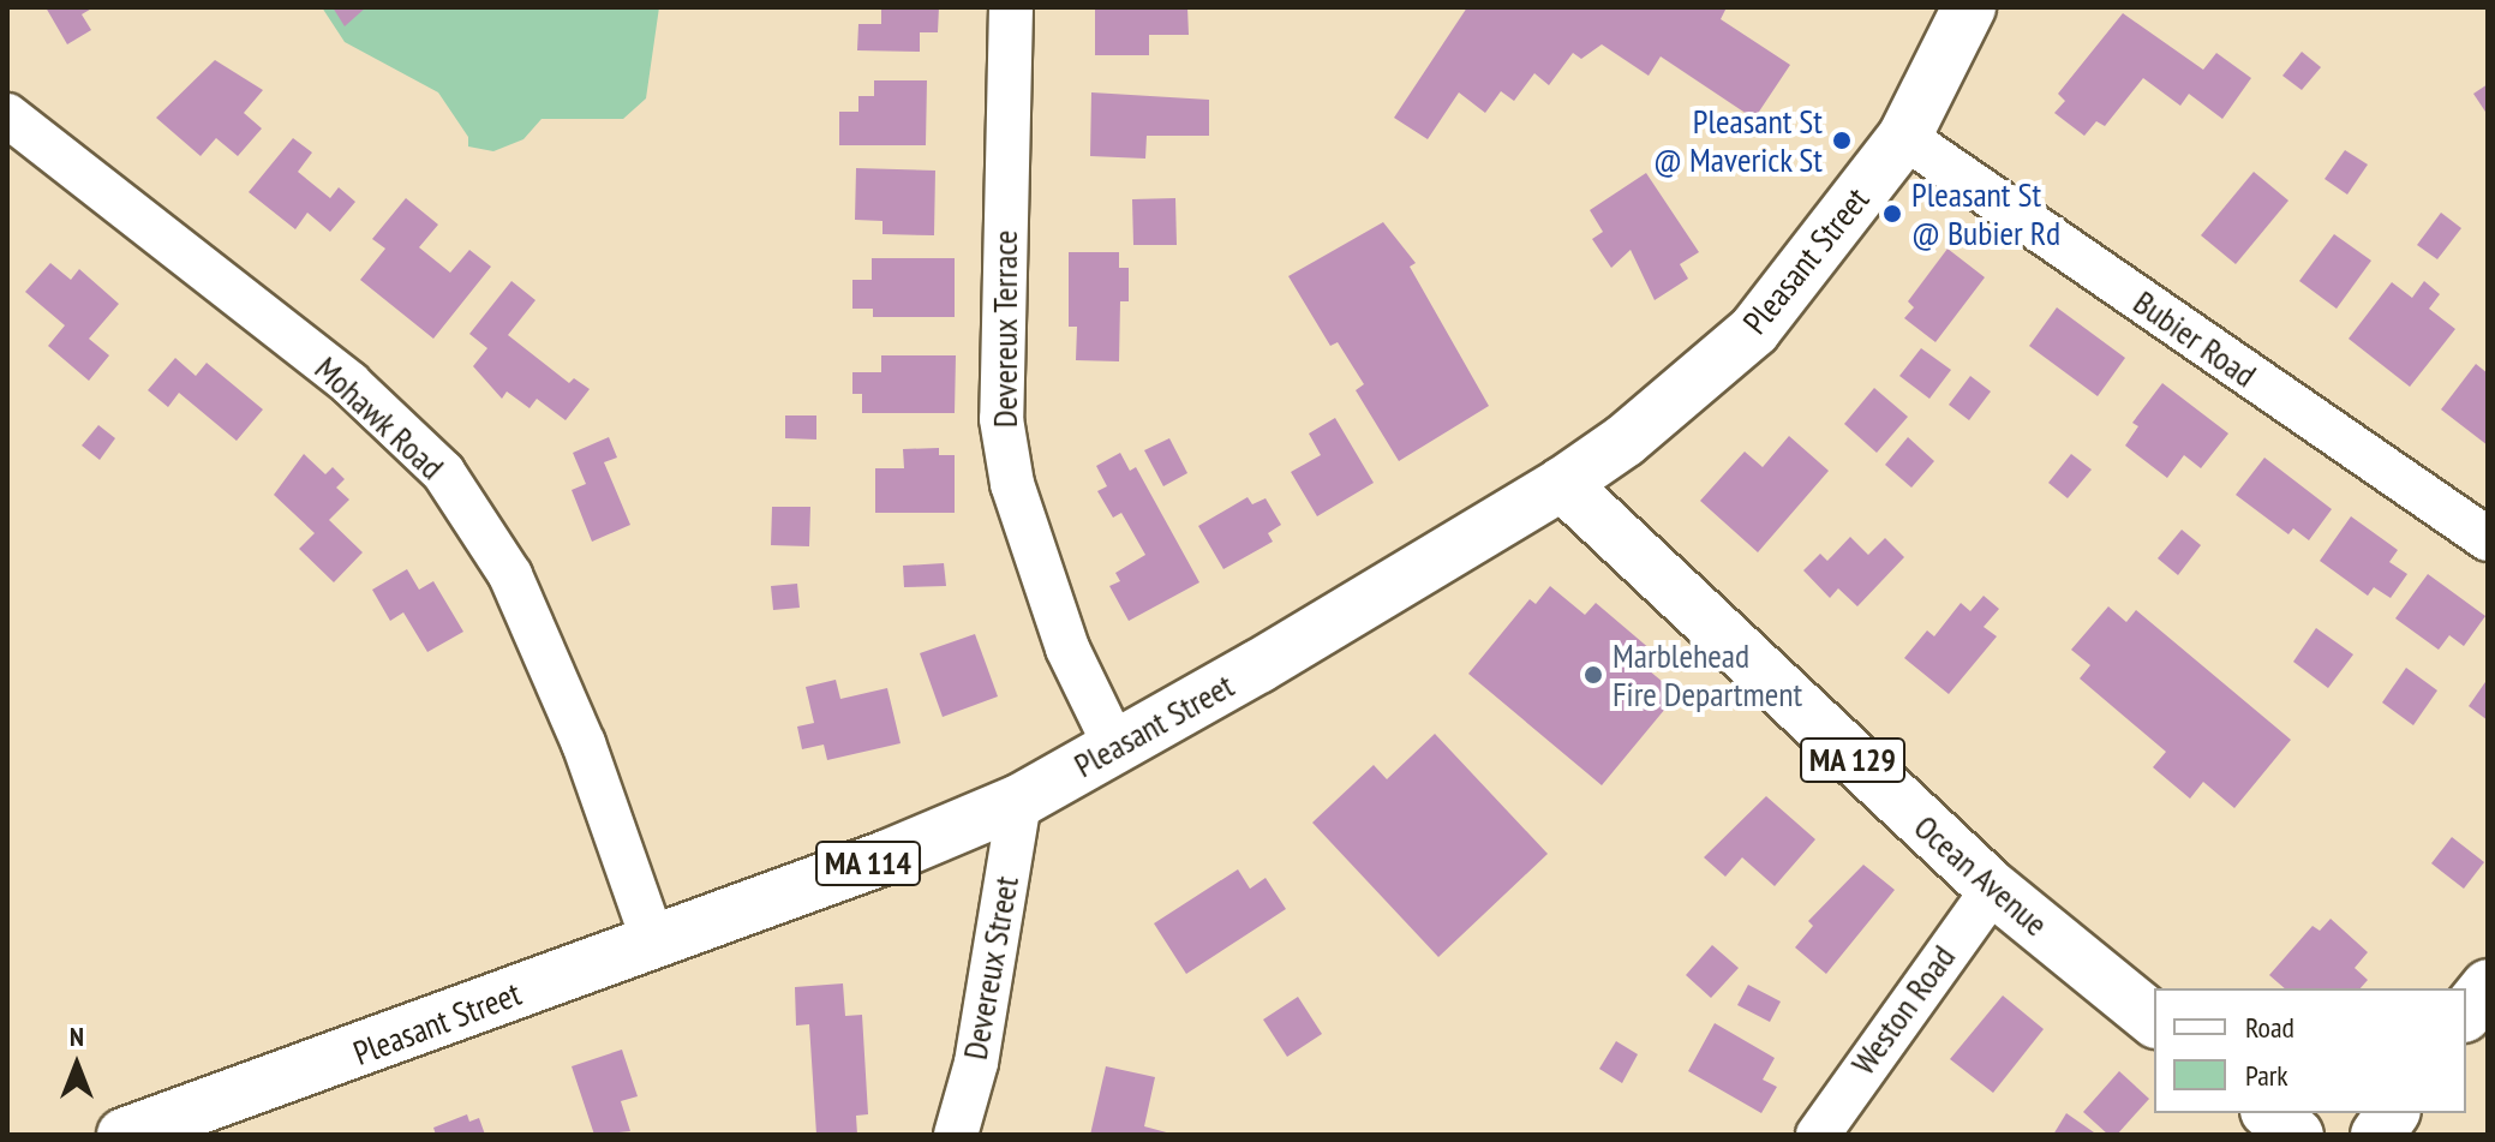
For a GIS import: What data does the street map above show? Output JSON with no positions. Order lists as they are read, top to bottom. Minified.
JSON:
{"streets":{"main road":["Pleasant Street","MA 129","MA 114","Ocean Avenue"],"street":["Devereux Terrace","Bubier Road","Mohawk Road","Devereux Street","Weston Road"]},"crossings":[["Pleasant Street","Devereux Terrace"],["Pleasant Street","Bubier Road"],["Pleasant Street","Mohawk Road"],["Pleasant Street","Ocean Avenue"],["Pleasant Street","Devereux Street"],["Ocean Avenue","Weston Road"]],"places":["Pleasant St @ Maverick St","Pleasant St @ Bubier Rd","Marblehead Fire Department"],"legend":["Road","Park"],"north":"top"}
